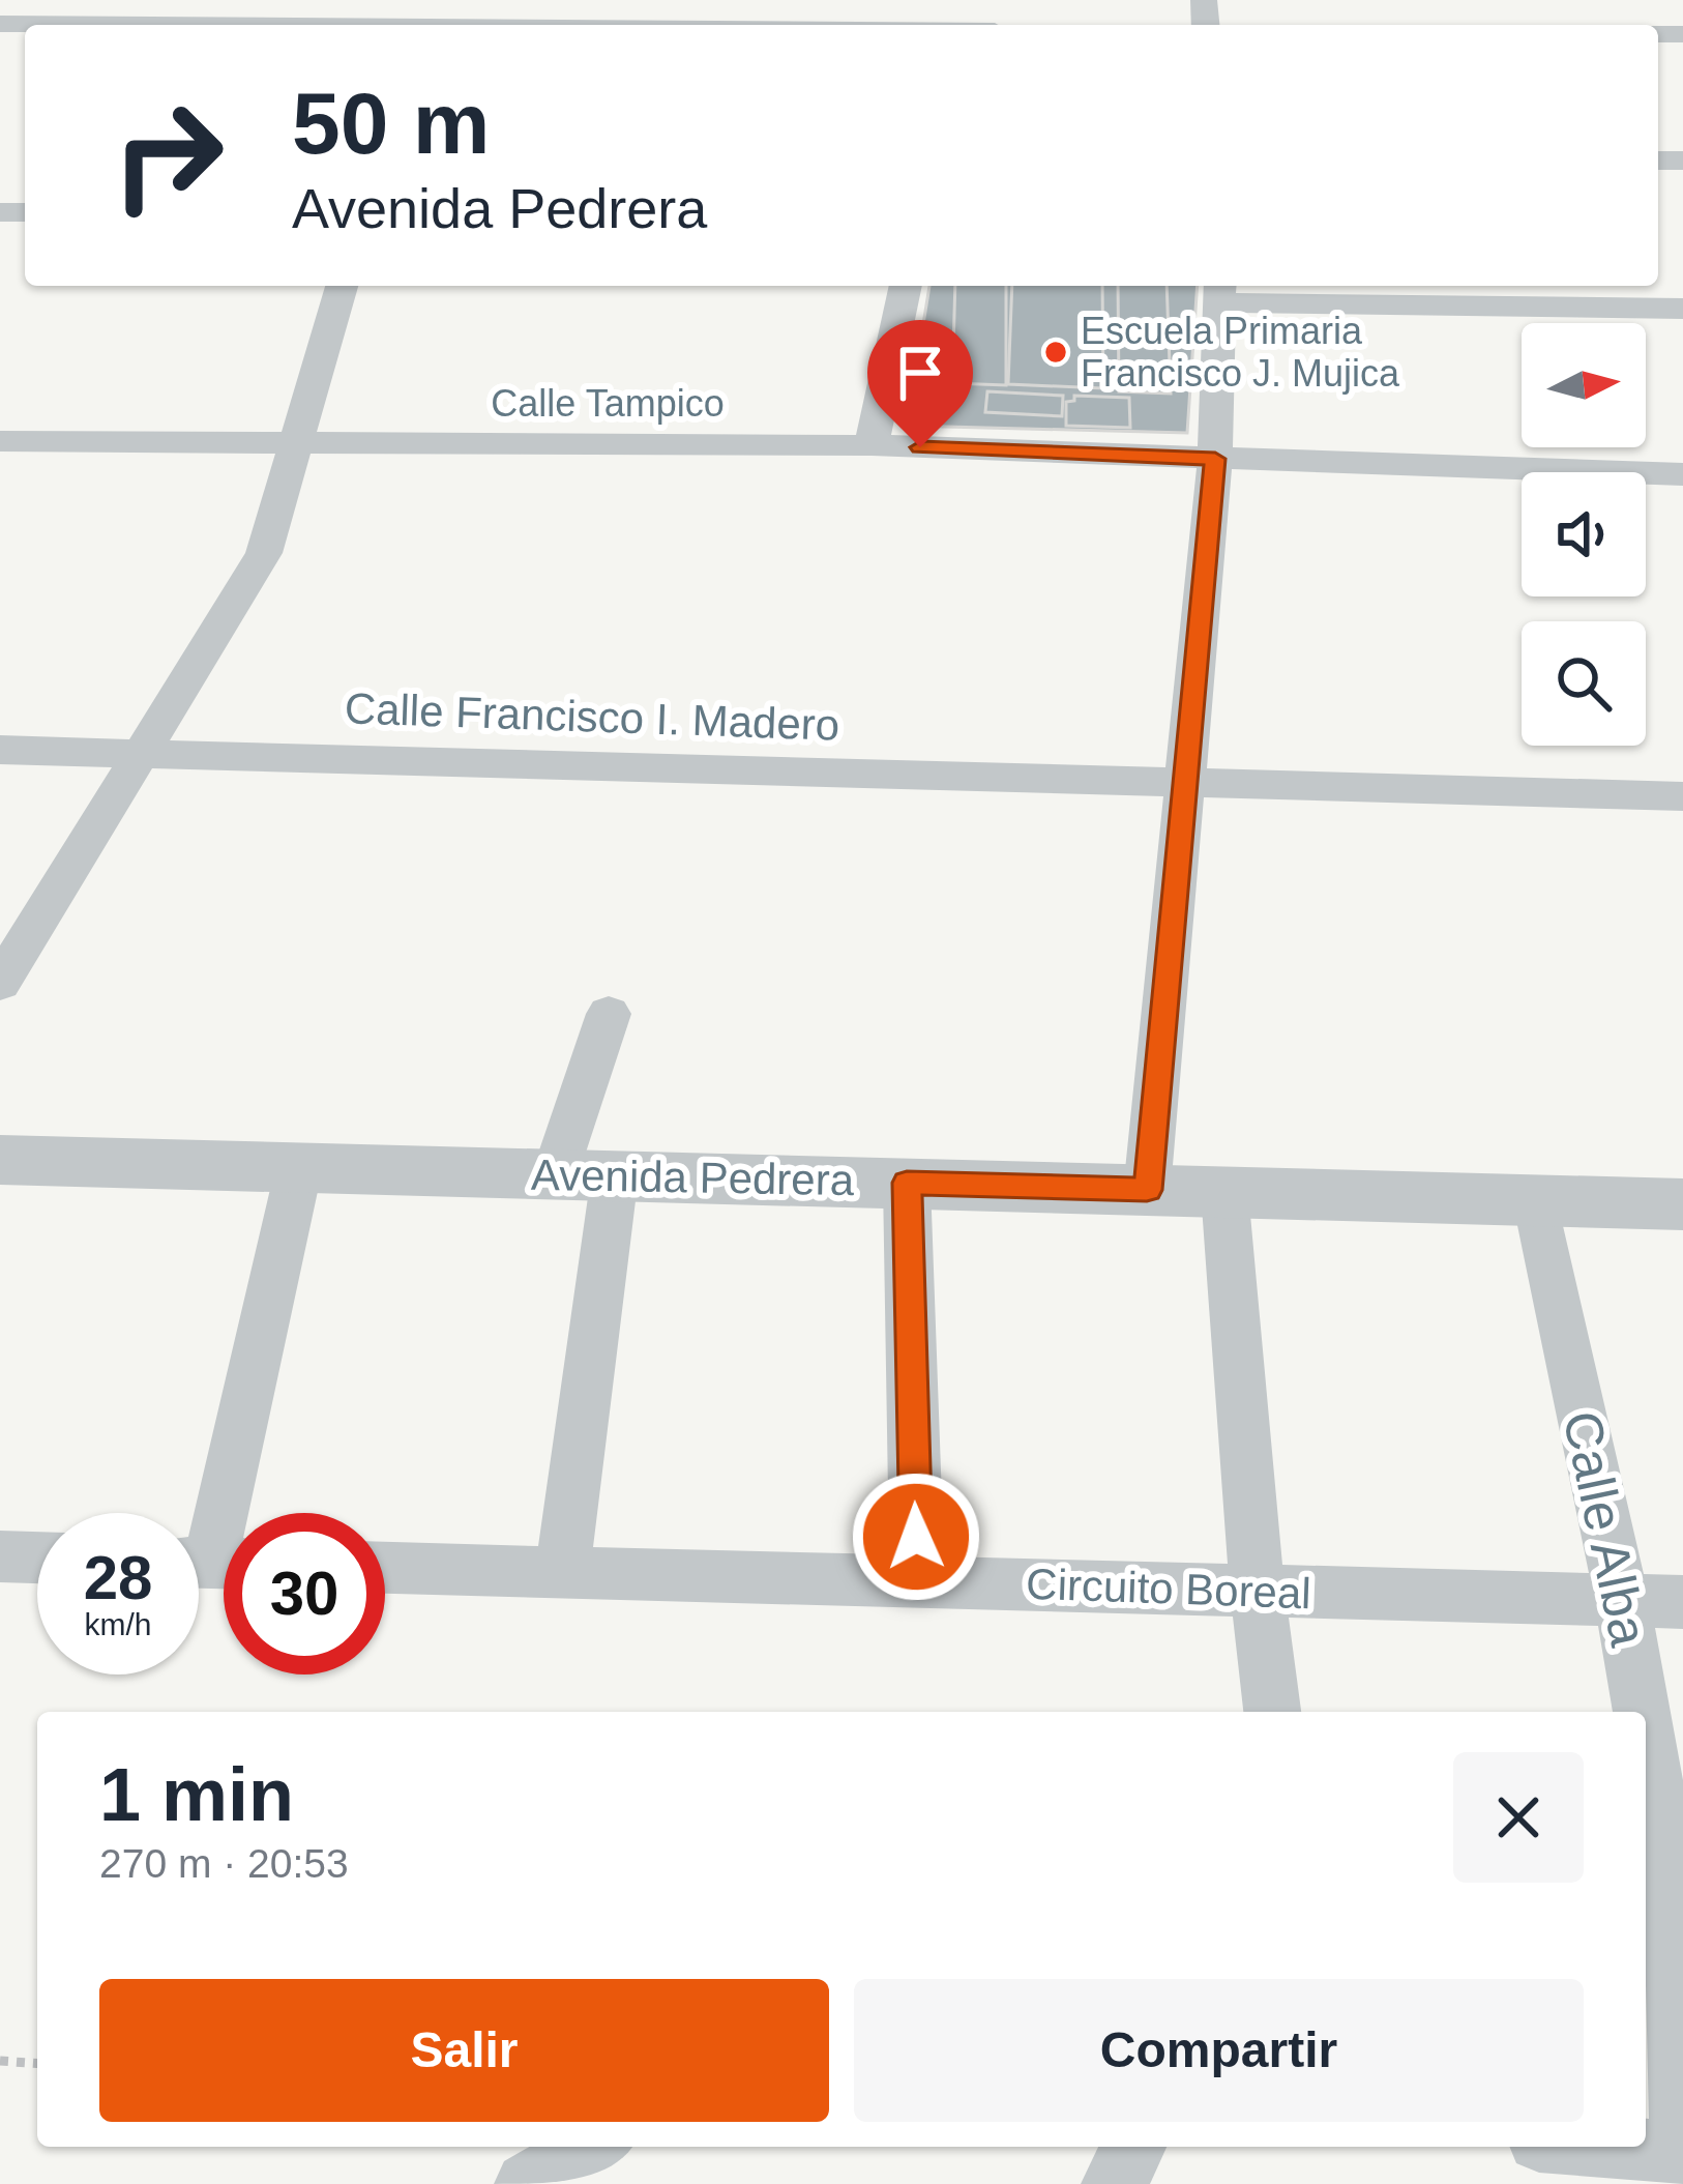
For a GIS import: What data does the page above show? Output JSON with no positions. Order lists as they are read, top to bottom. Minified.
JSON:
{"streets":{"street":["Calle Tampico","Calle Francisco I. Madero","Avenida Pedrera","Calle Alba","Circuito Boreal"]},"crossings":[["Avenida Pedrera","Calle Alba"],["Calle Alba","Circuito Boreal"]],"places":["Escuela Primaria Francisco J. Mujica"],"north":"right","page":{"turn":["50 m","Avenida Pedrera"],"speed":"28 km/h","limit":"30","heading":["1 min","270 m · 20:53"],"buttons":["Salir","Compartir"]}}
